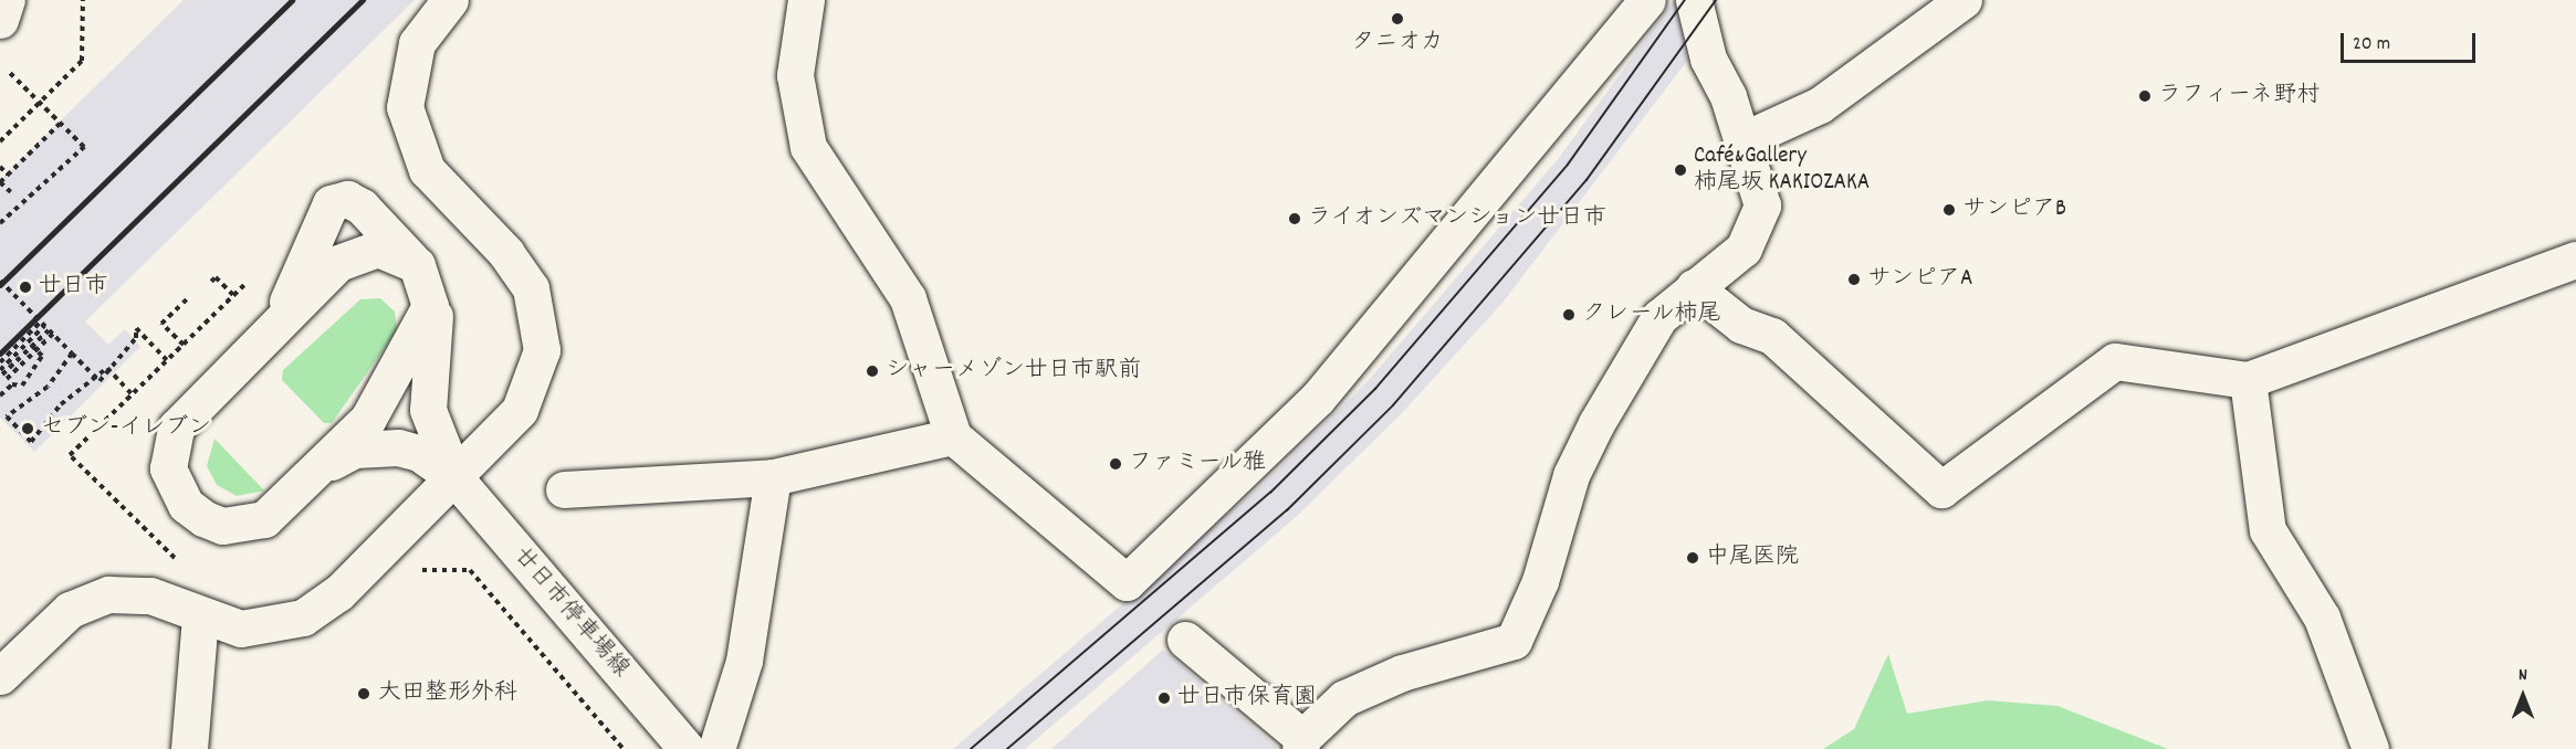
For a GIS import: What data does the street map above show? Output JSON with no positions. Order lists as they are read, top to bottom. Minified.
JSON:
{"streets":{"street":["廿日市停車場線"]},"places":["タニオカ","ラフィーネ野村","Café&Gallery 柿尾坂 KAKIOZAKA","サンピアB","ライオンズマンション廿日市","サンピアA","廿日市","クレール柿尾","シャーメゾン廿日市駅前","セブン-イレブン","ファミール雅","中尾医院","大田整形外科","廿日市保育園"],"scale_bar":"20 m","north":"top"}
